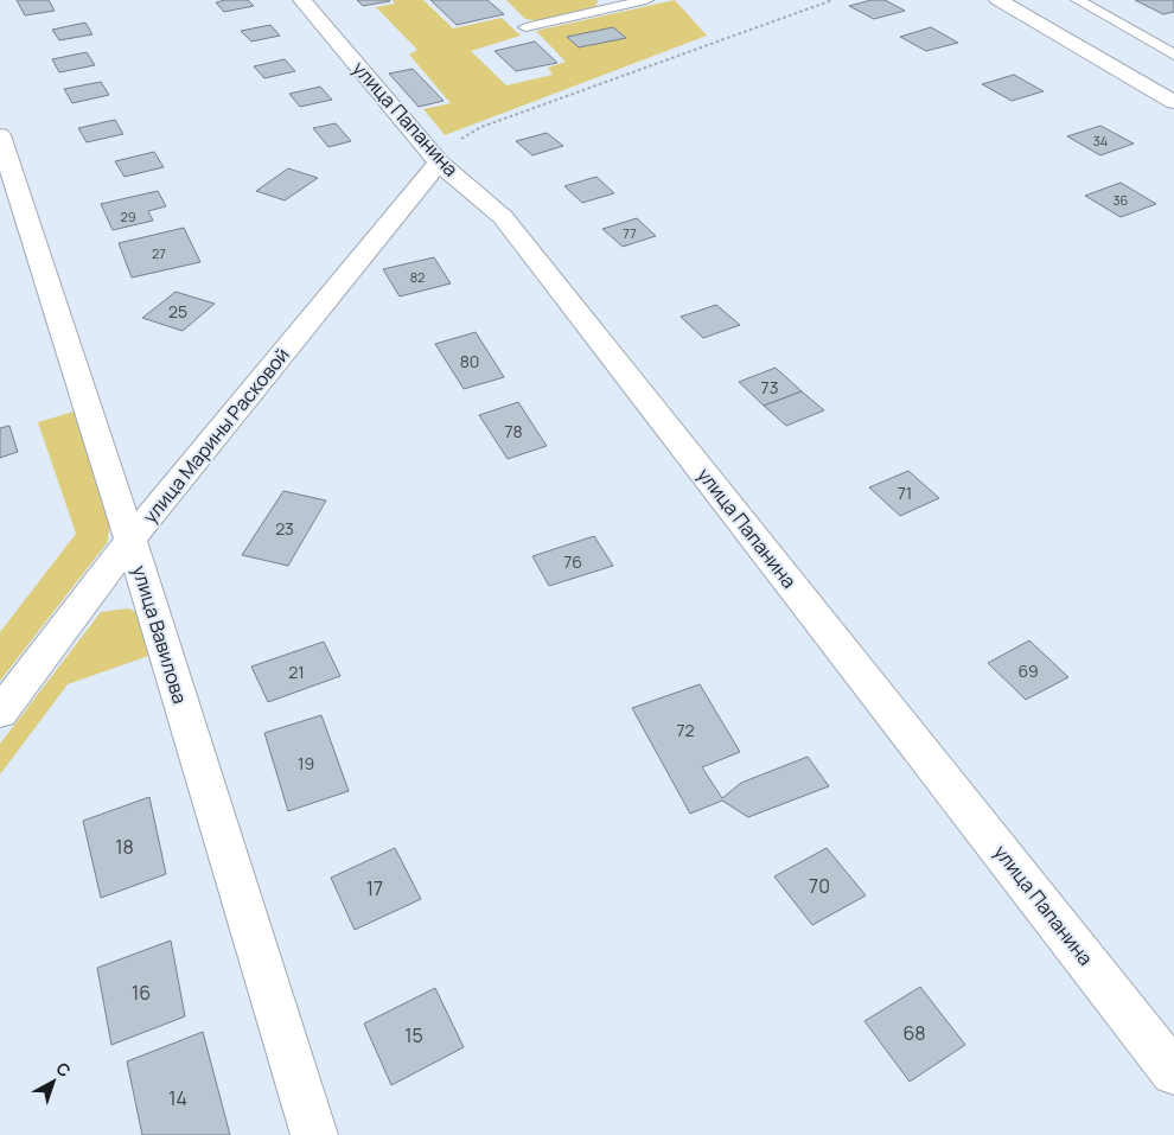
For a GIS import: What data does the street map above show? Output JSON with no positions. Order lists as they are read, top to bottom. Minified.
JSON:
{"streets":{"street":["улица Папанина","улица Марины Расковой","улица Вавилова"]},"crossings":[["улица Папанина","улица Марины Расковой"],["улица Марины Расковой","улица Вавилова"]],"house_numbers":["34","36","29","77","27","82","25","80","73","78","71","23","76","69","21","72","19","18","70","17","16","68","15","14"],"north":"top right"}
